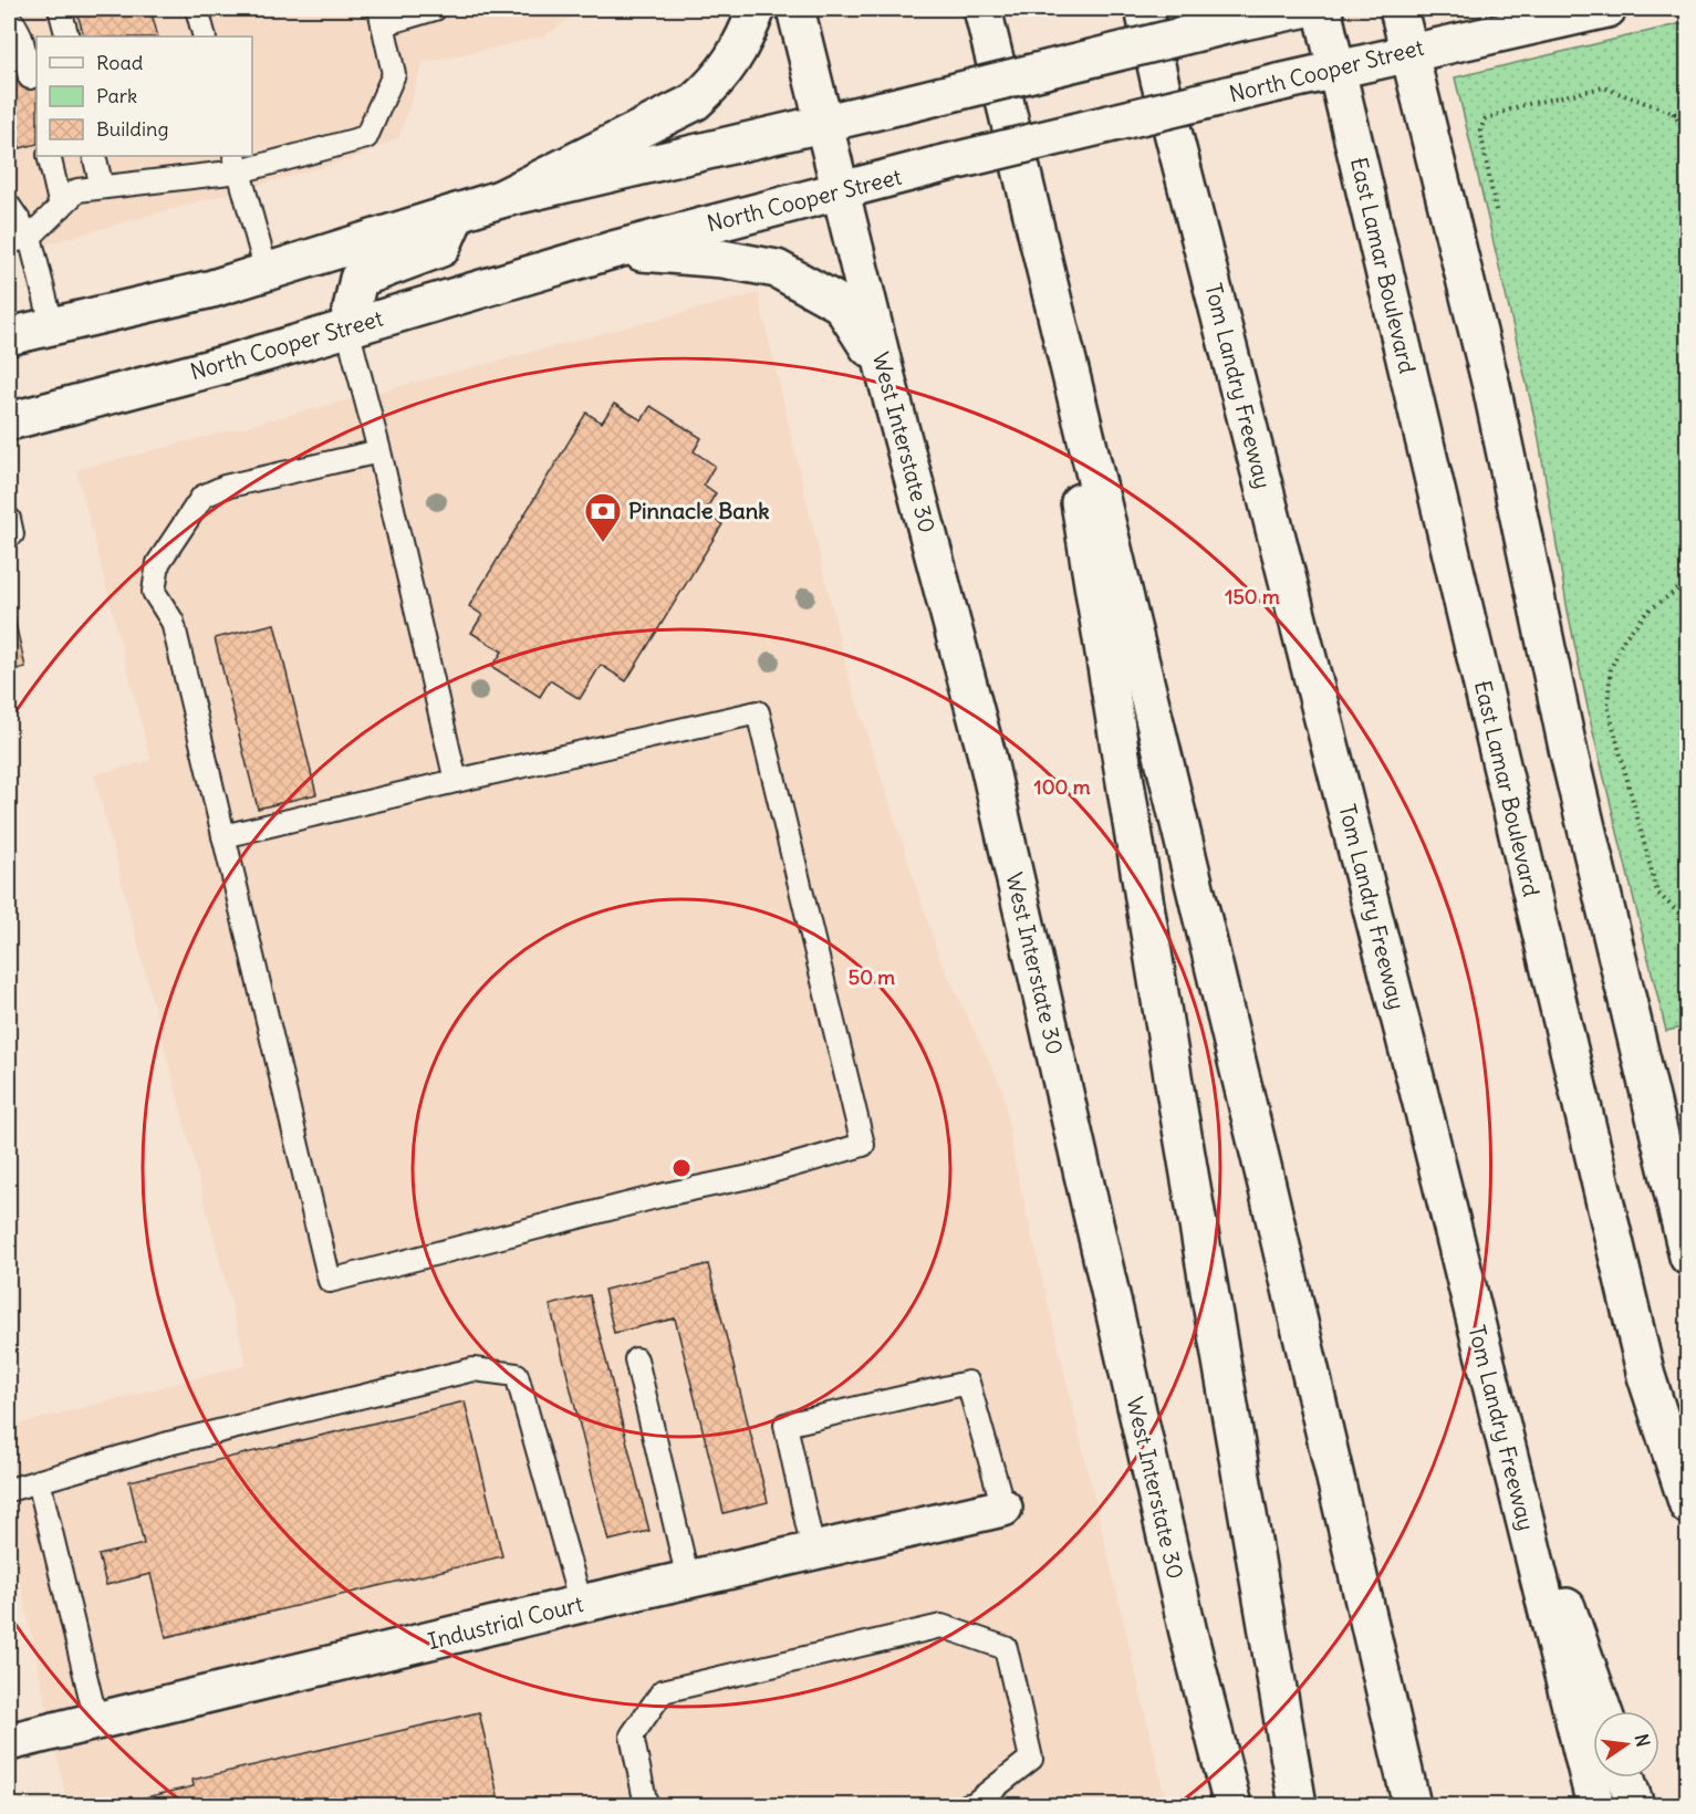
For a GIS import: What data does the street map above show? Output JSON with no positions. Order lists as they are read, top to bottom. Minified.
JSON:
{"streets":{"main road":["North Cooper Street","East Lamar Boulevard","Tom Landry Freeway","West Interstate 30","Industrial Court"]},"crossings":[["North Cooper Street","East Lamar Boulevard"],["North Cooper Street","West Interstate 30"]],"places":{"bank":["Pinnacle Bank"]},"legend":["Road","Park","Building"],"north":"right","rings":["150 m","100 m","50 m"]}
